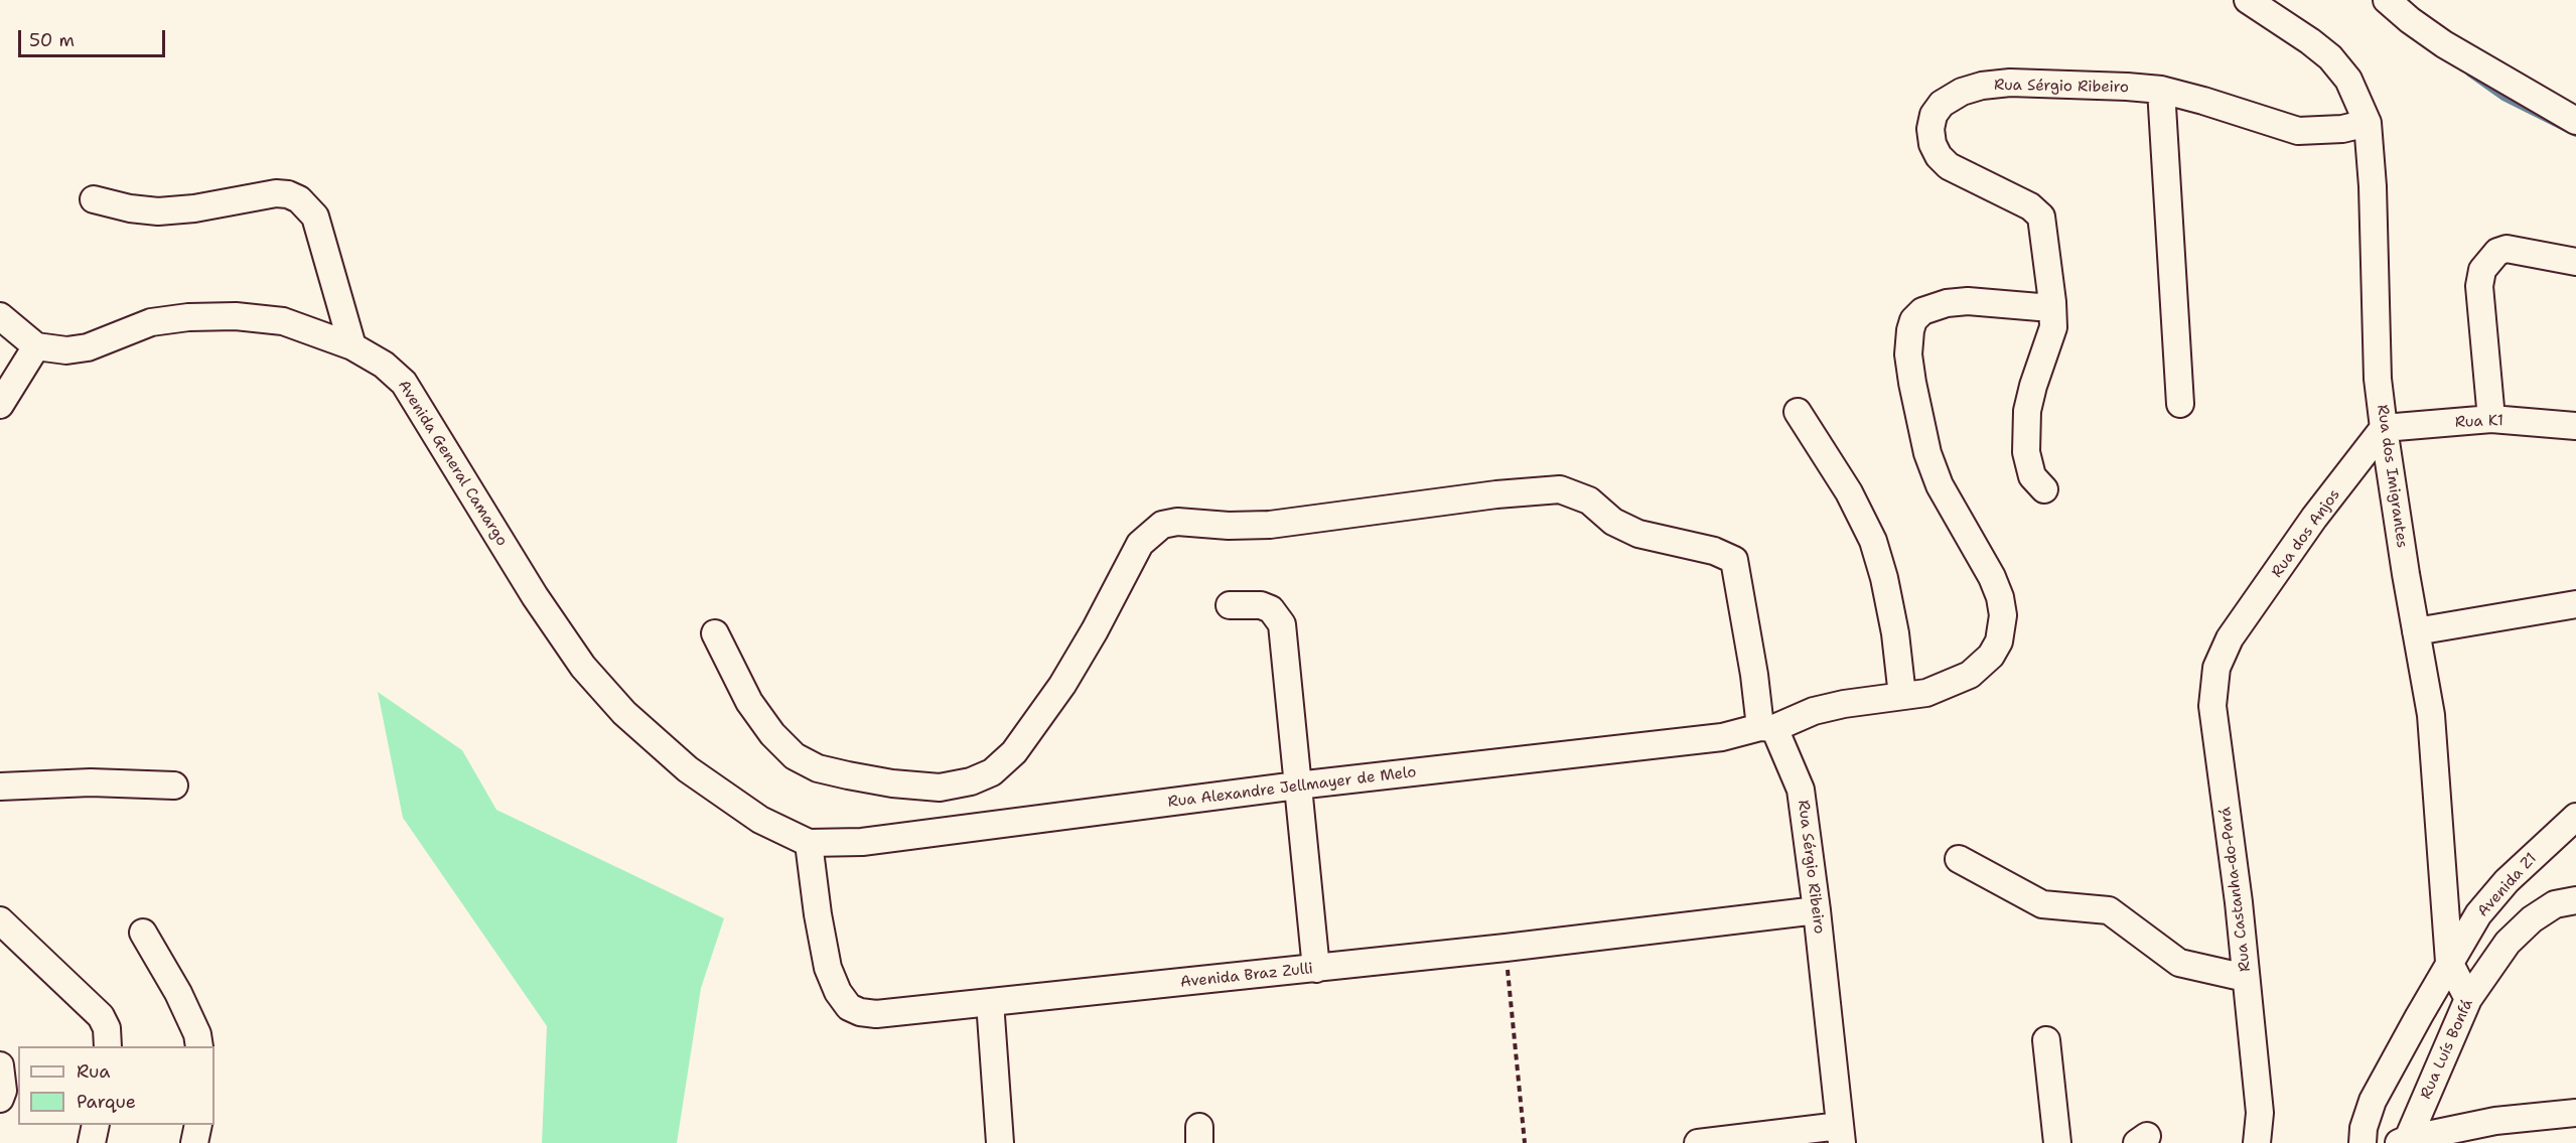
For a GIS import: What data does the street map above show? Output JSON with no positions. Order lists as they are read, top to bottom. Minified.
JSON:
{"streets":{"street":["Rua Sérgio Ribeiro","Rua K1","Avenida General Camargo","Rua dos Imigrantes","Rua dos Anjos","Rua Alexandre Jellmayer de Melo","Avenida Z1","Rua Castanha-do-Pará","Avenida Braz Zulli","Rua Luís Bonfá"]},"crossings":[["Rua Sérgio Ribeiro","Rua dos Imigrantes"],["Rua Sérgio Ribeiro","Rua Alexandre Jellmayer de Melo"],["Rua Sérgio Ribeiro","Avenida Braz Zulli"],["Rua K1","Rua dos Imigrantes"],["Rua K1","Rua dos Anjos"],["Avenida General Camargo","Rua Alexandre Jellmayer de Melo"],["Avenida General Camargo","Avenida Braz Zulli"],["Rua dos Imigrantes","Rua dos Anjos"],["Rua dos Imigrantes","Avenida Z1"],["Rua dos Imigrantes","Rua Luís Bonfá"],["Rua dos Anjos","Rua Castanha-do-Pará"],["Rua Alexandre Jellmayer de Melo","Avenida Braz Zulli"]],"legend":["Rua","Parque"],"scale_bar":"50 m"}
